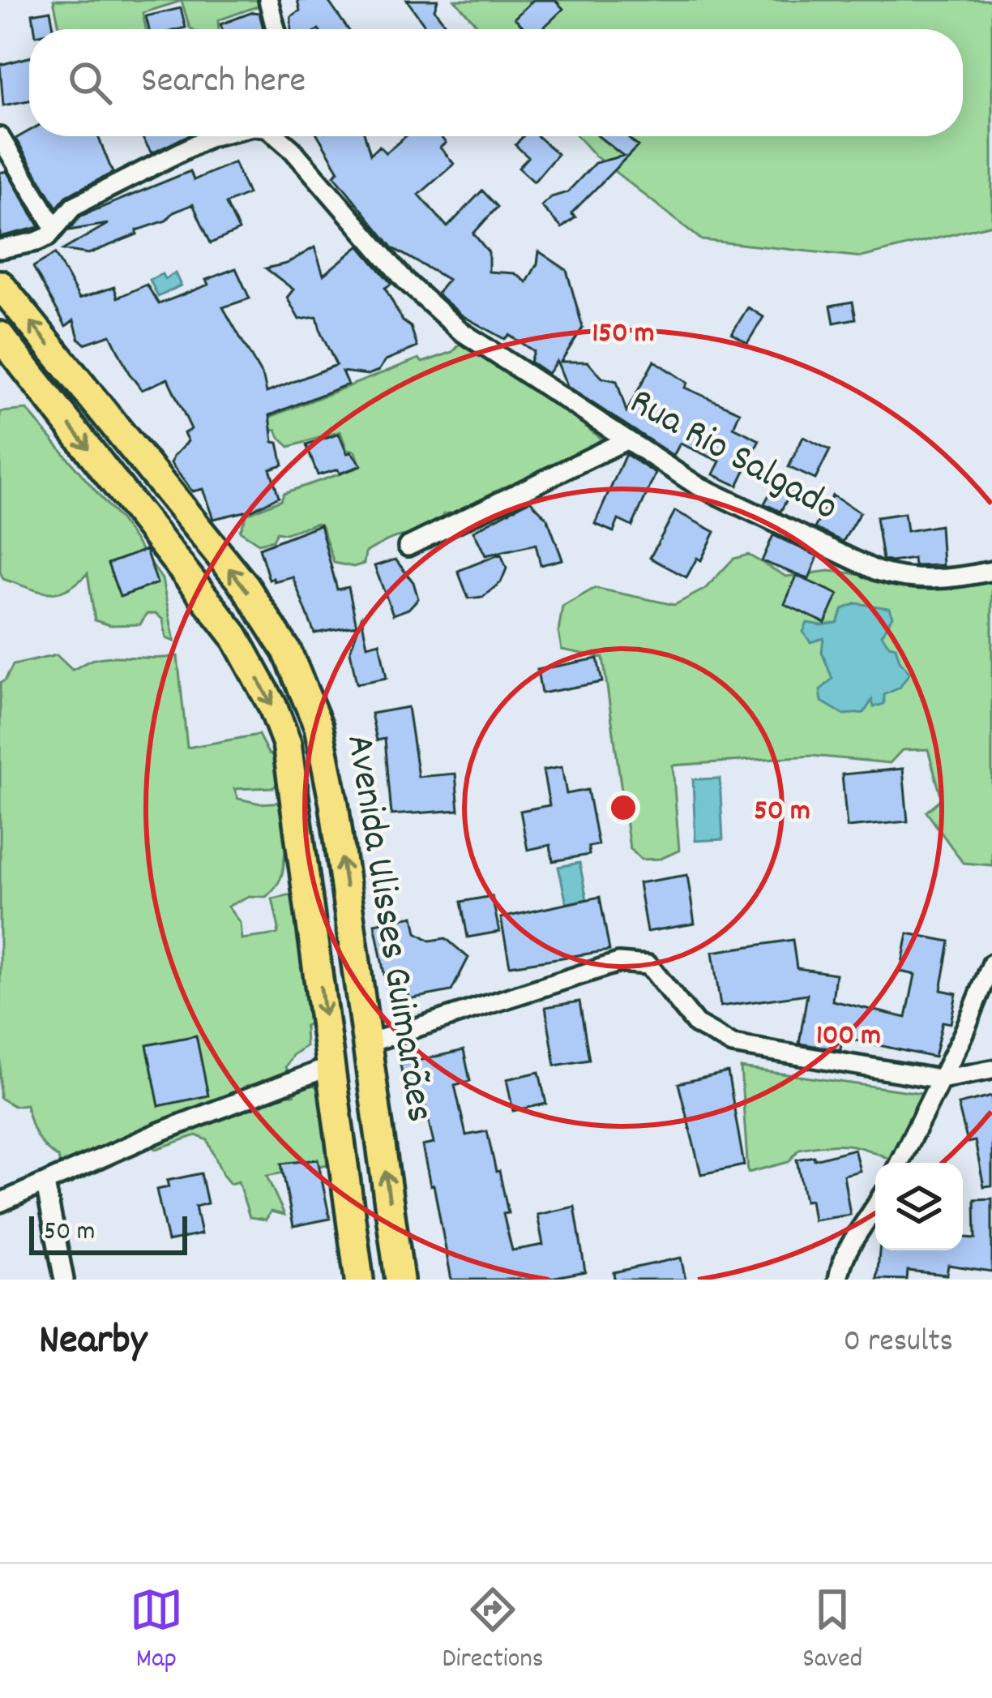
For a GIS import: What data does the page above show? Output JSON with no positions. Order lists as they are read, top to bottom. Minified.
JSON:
{"streets":{"main road":["Avenida Ulisses Guimarães"],"street":["Rua Rio Salgado"]},"scale_bar":"50 m","page":{"search":"Search here","scale":"50 m","heading":["Nearby","0 results"],"nav":["Map","Directions","Saved"]},"rings":["150 m","50 m","100 m"]}
